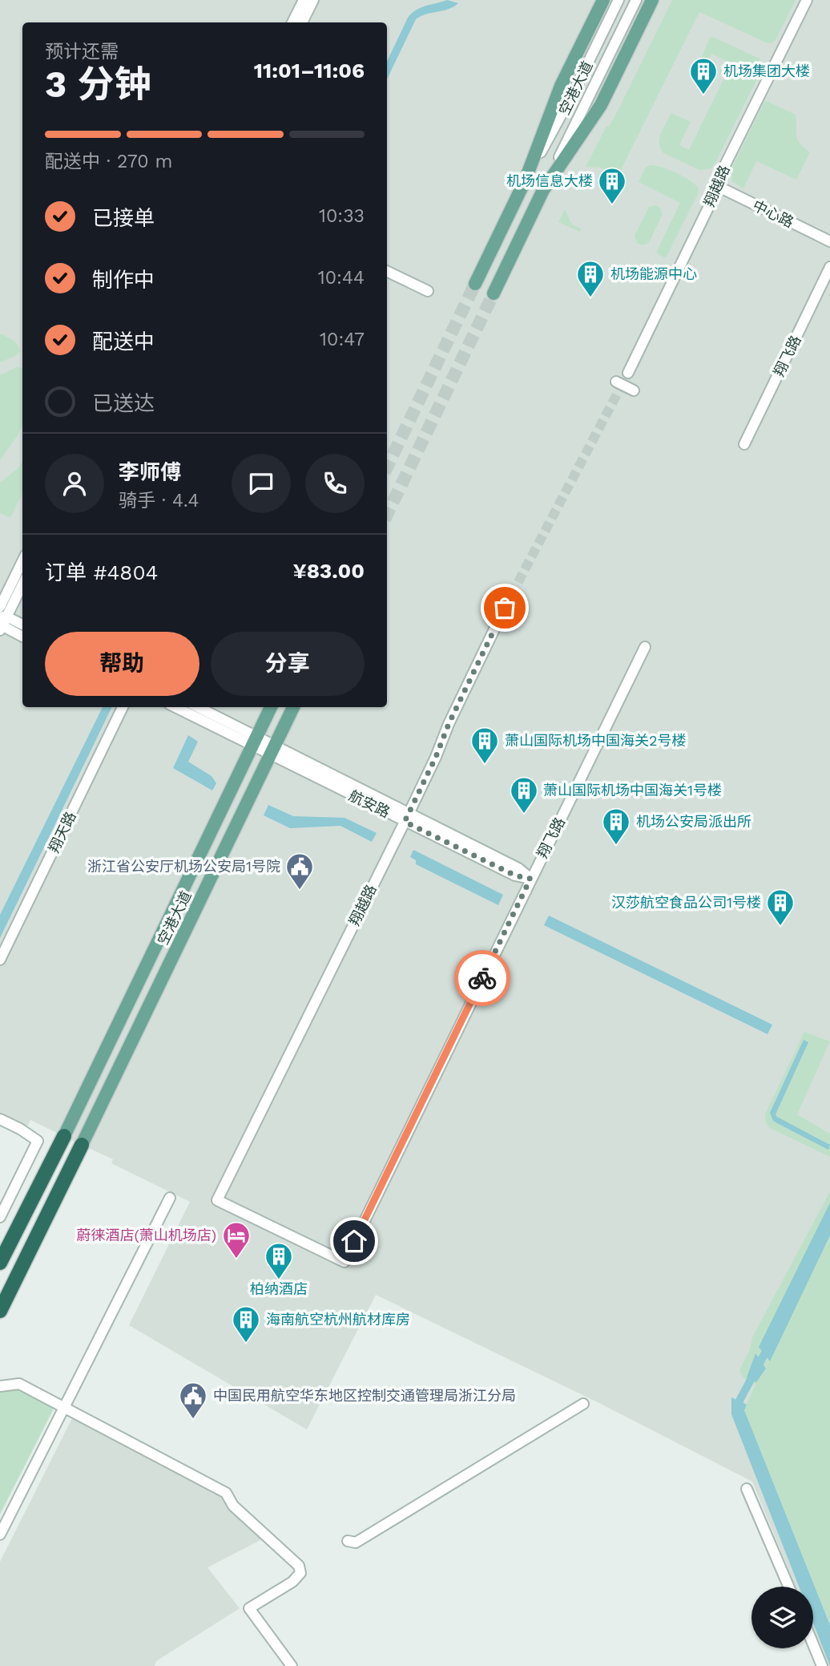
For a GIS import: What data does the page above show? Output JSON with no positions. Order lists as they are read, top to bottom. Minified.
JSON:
{"streets":{"main road":["空港大道"],"street":["翔越路","中心路","翔飞路","航安路","翔天路"]},"crossings":[["空港大道","航安路"],["翔越路","中心路"],["翔越路","翔飞路"],["翔越路","航安路"],["翔飞路","航安路"]],"places":{"building":["机场集团大楼","机场信息大楼","机场能源中心","萧山国际机场中国海关2号楼","萧山国际机场中国海关1号楼","机场公安局派出所","汉莎航空食品公司1号楼","柏纳酒店","海南航空杭州航材库房"],"public building":["浙江省公安厅机场公安局1号院","中国民用航空华东地区控制交通管理局浙江分局"],"hotel":["蔚徕酒店(萧山机场店)"]},"page":{"heading":["3 分钟","预计还需","11:01–11:06"],"panel":["李师傅","骑手 · 4.4","订单 #4804","¥83.00"],"bar":"配送中 · 270 m","list":[["已接单","10:33"],["制作中","10:44"],["配送中","10:47"],"已送达"],"buttons":["帮助","分享"]}}
